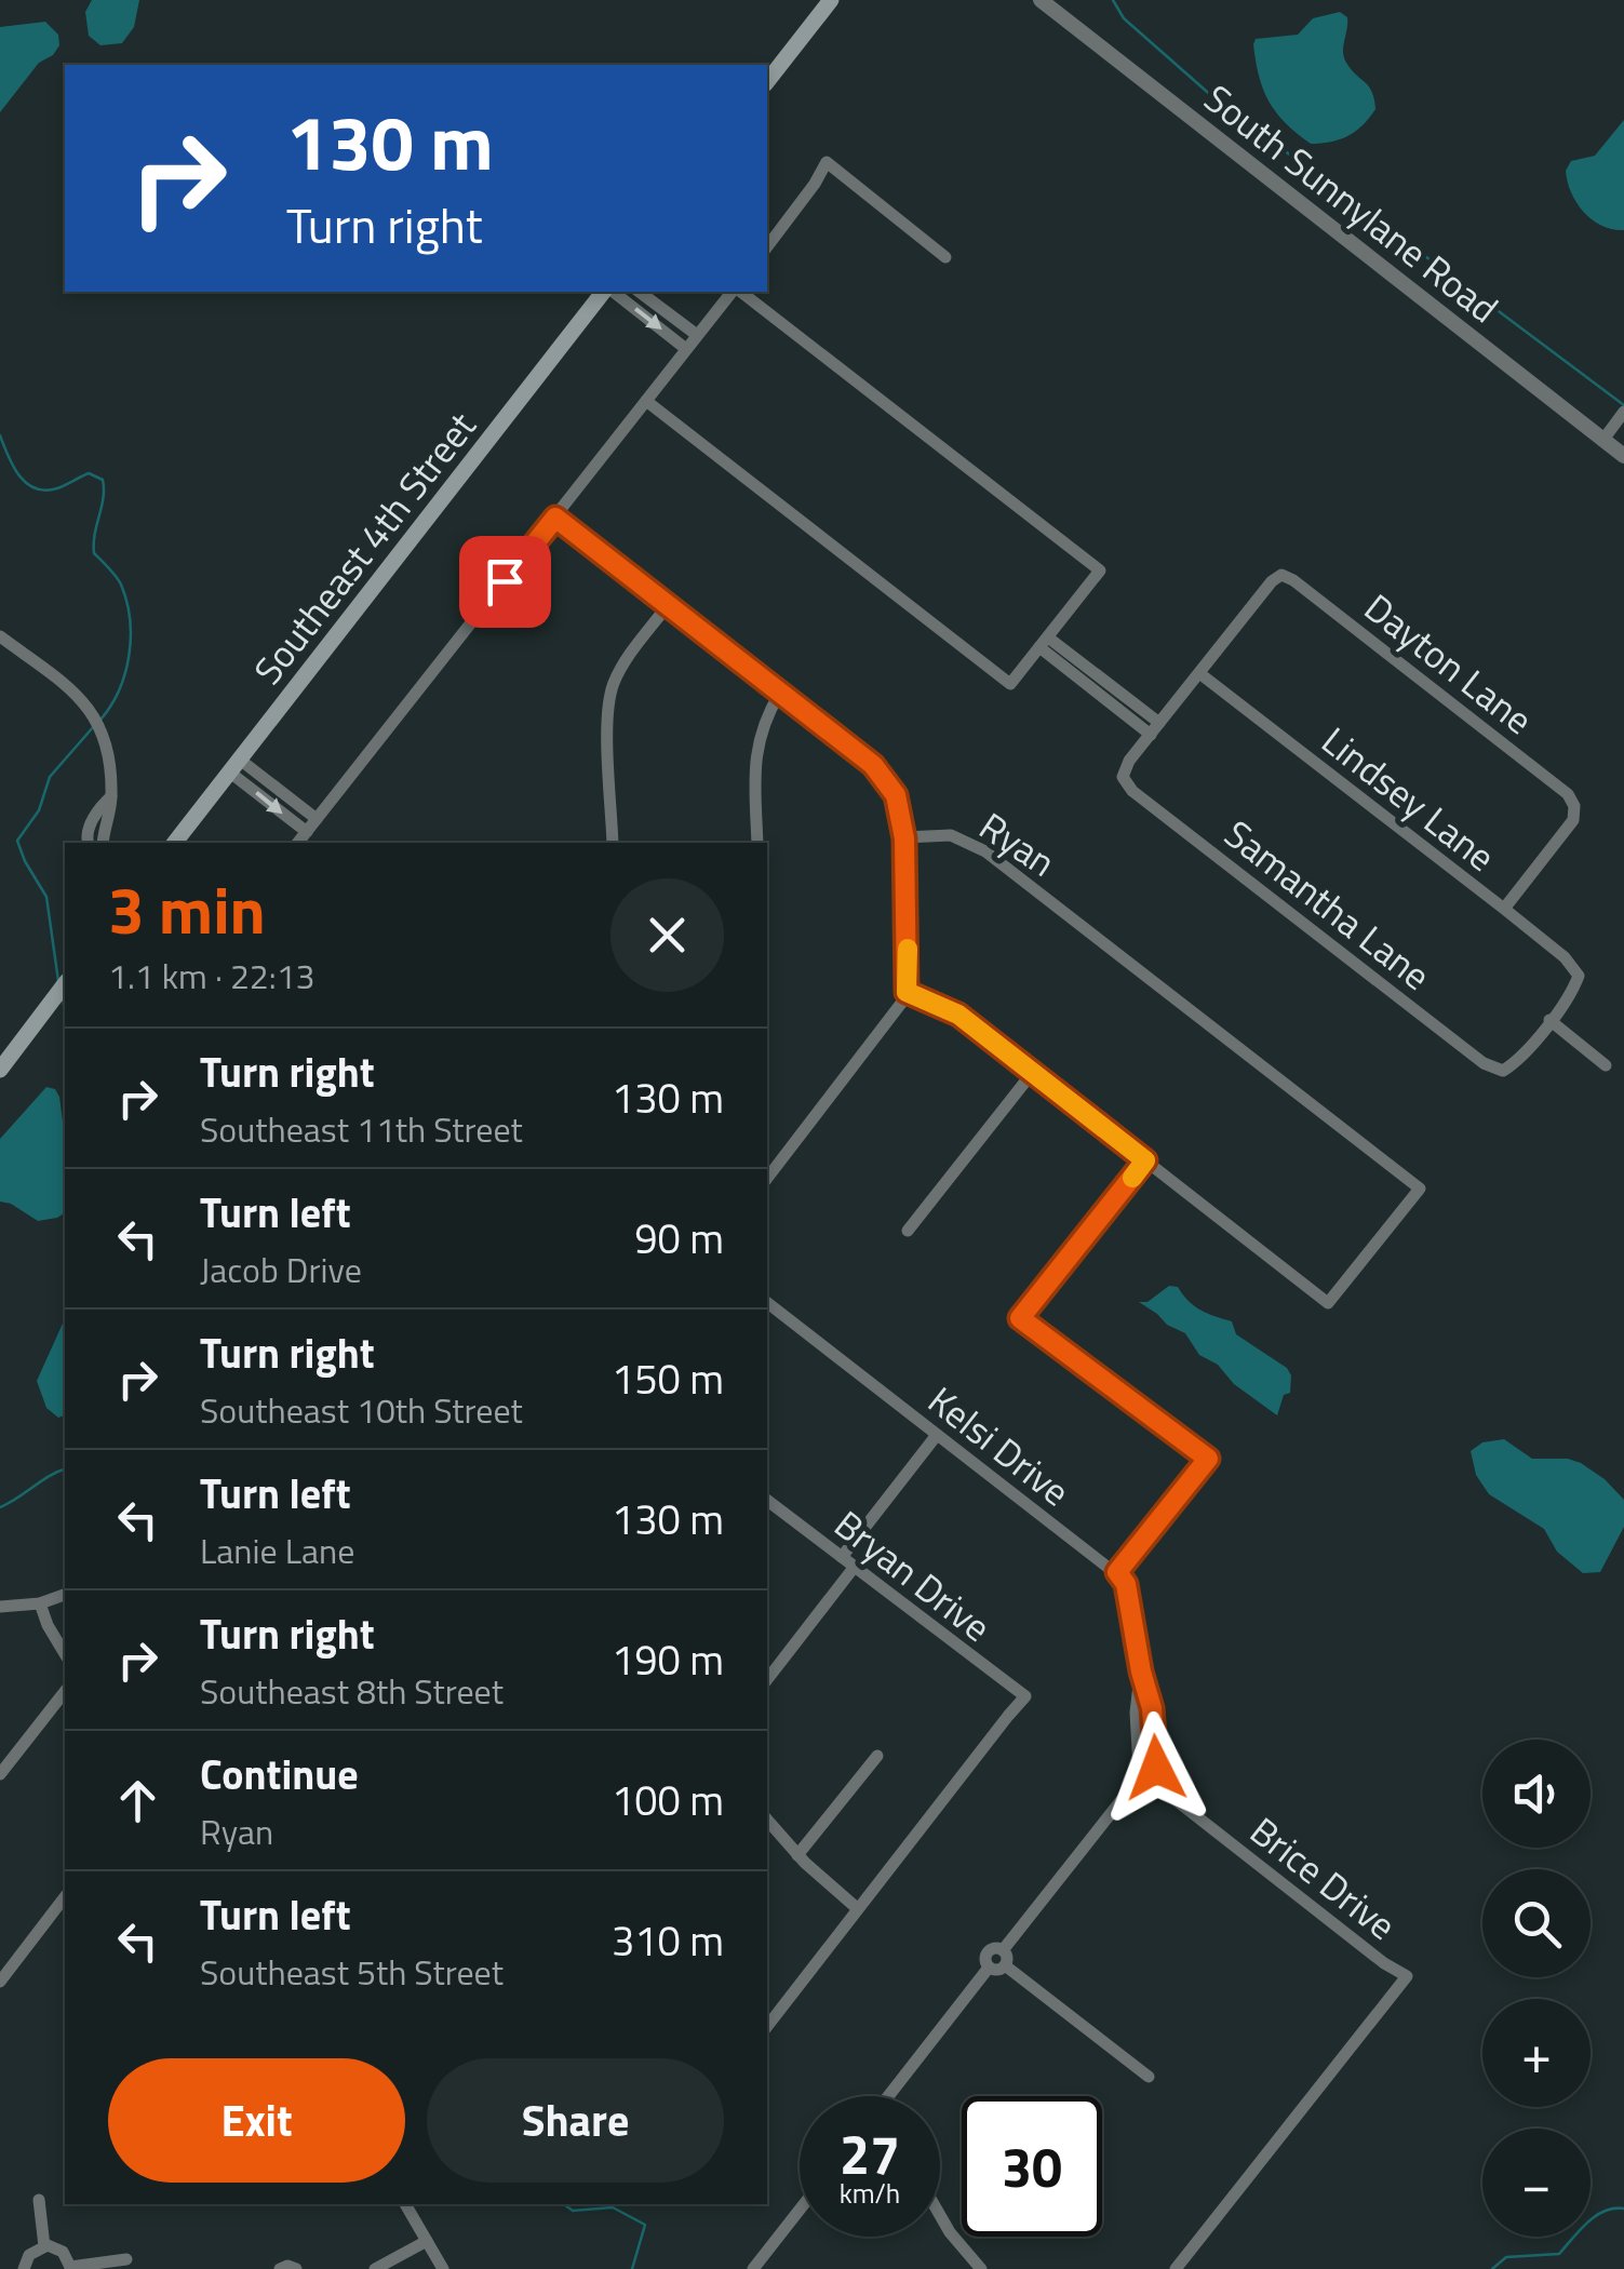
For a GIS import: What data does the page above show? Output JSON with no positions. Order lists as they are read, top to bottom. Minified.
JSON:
{"streets":{"main road":["Southeast 4th Street"],"street":["South Sunnylane Road","Dayton Lane","Lindsey Lane","Ryan","Samantha Lane","Kelsi Drive","Bryan Drive","Brice Drive"]},"crossings":[["Dayton Lane","Lindsey Lane"],["Lindsey Lane","Samantha Lane"]],"page":{"turn":["130 m","Turn right"],"heading":["3 min","1.1 km · 22:13"],"list":[{"name":"Turn right","note":"Southeast 11th Street","value":"130 m"},{"name":"Turn left","note":"Jacob Drive","value":"90 m"},{"name":"Turn right","note":"Southeast 10th Street","value":"150 m"},{"name":"Turn left","note":"Lanie Lane","value":"130 m"},{"name":"Turn right","note":"Southeast 8th Street","value":"190 m"},{"name":"Continue","note":"Ryan","value":"100 m"},{"name":"Turn left","note":"Southeast 5th Street","value":"310 m"}],"map_buttons":["+","−"],"buttons":["Exit","Share"],"speed":"27 km/h","limit":"30"}}
